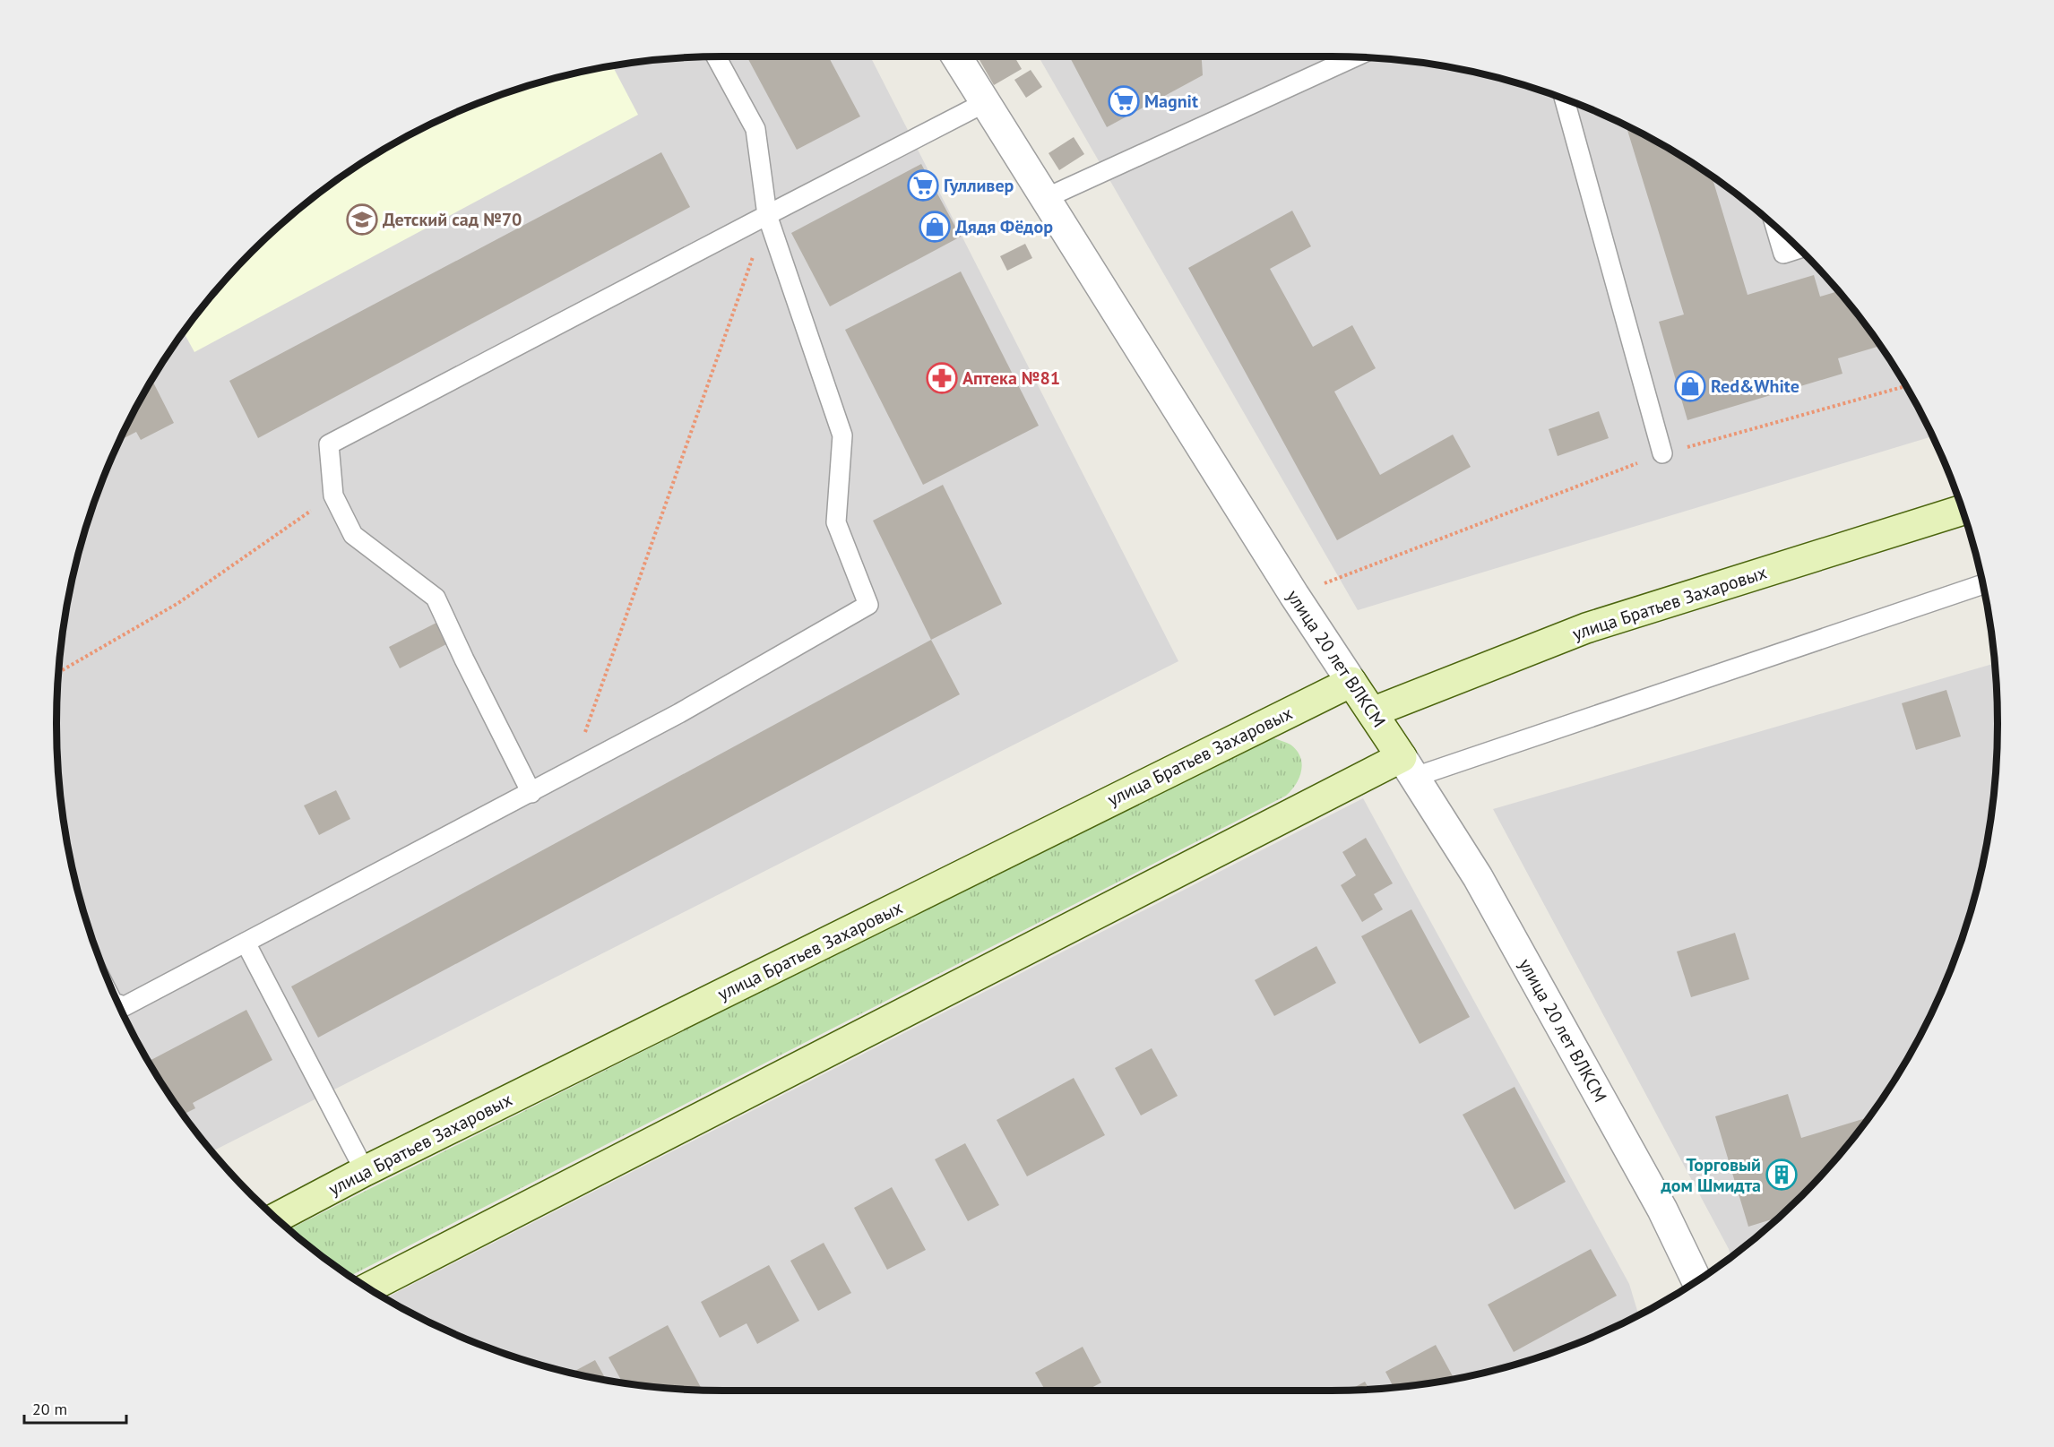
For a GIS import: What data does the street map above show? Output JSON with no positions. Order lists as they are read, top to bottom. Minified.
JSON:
{"streets":{"main road":["улица Братьев Захаровых","улица 20 лет ВЛКСМ"]},"crossings":[["улица Братьев Захаровых","улица 20 лет ВЛКСМ"]],"places":{"supermarket":["Magnit","Гулливер"],"school or university":["Детский сад №70"],"shop":["Дядя Фёдор","Red&White"],"pharmacy":["Аптека №81"],"building":["Торговый дом Шмидта"]},"scale_bar":"20 m"}
